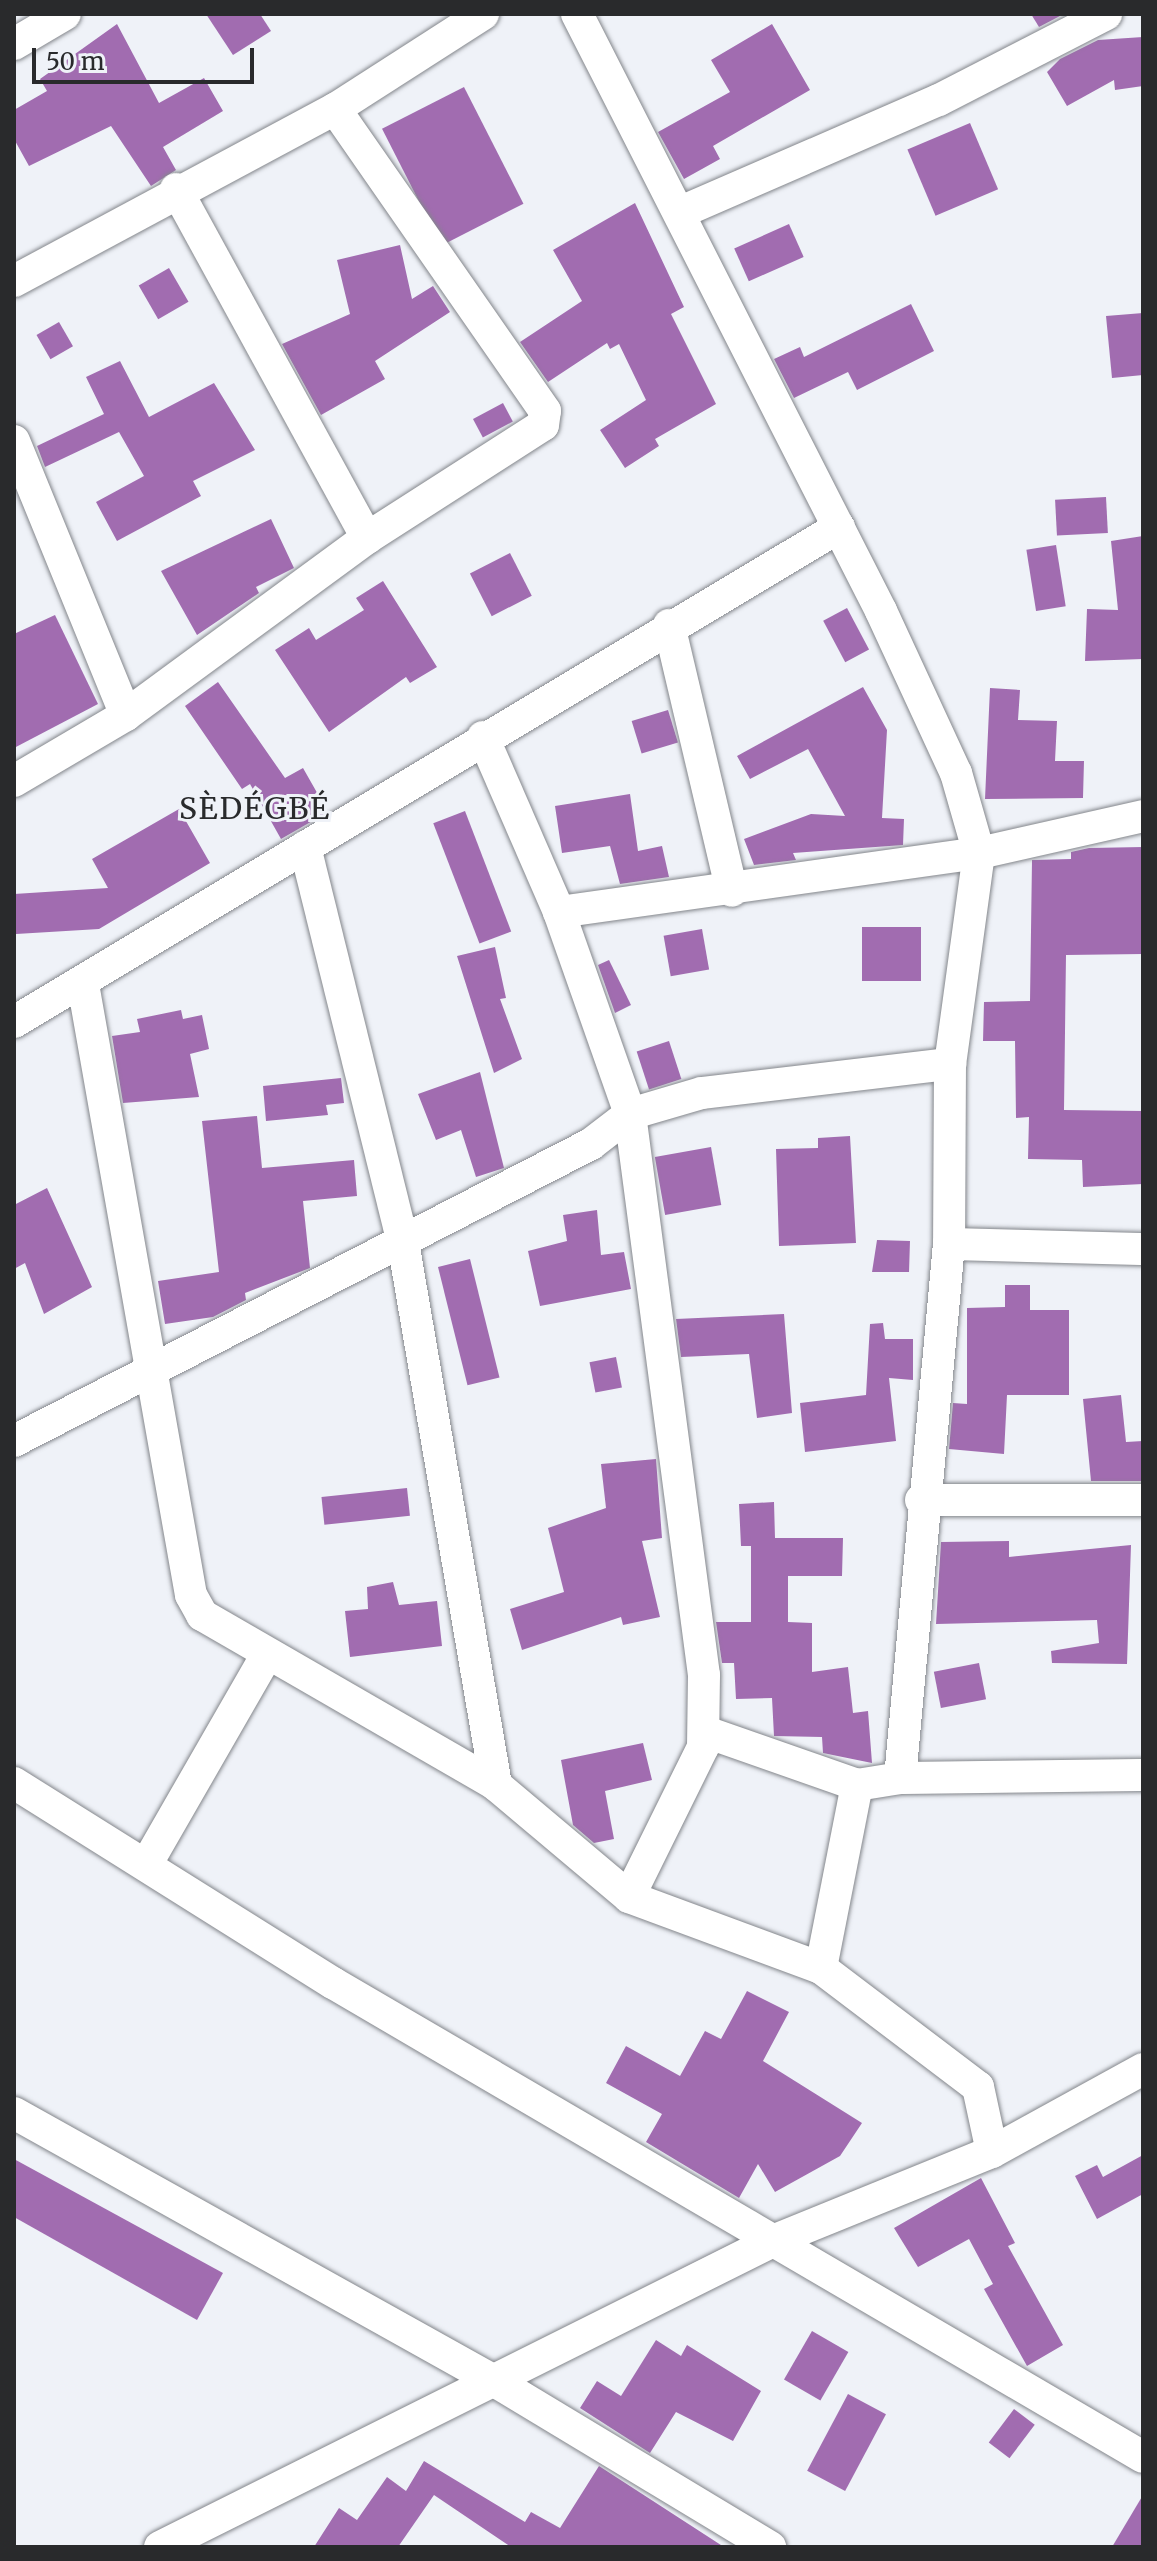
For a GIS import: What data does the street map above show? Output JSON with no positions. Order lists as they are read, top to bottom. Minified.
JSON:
{"districts":["SÈDÉGBÉ"],"scale_bar":"50 m"}
